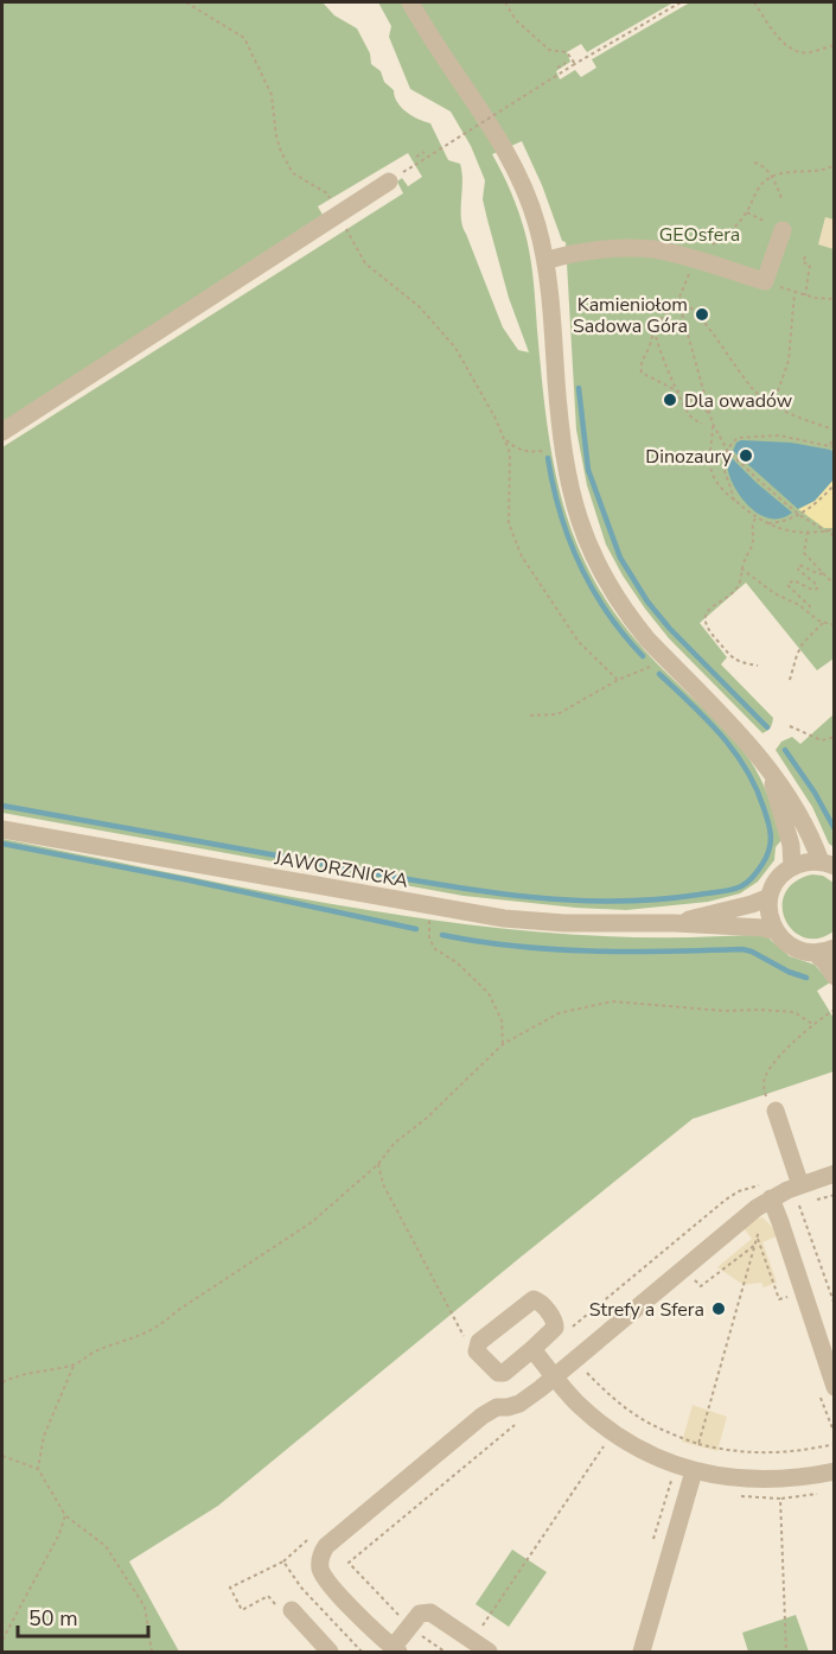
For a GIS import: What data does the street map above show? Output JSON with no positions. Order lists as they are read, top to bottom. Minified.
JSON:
{"streets":{"street":["JAWORZNICKA"]},"parks":["GEOsfera"],"places":["Kamieniołom Sadowa Góra","Dla owadów","Dinozaury","Strefy a Sfera"],"scale_bar":"50 m"}
